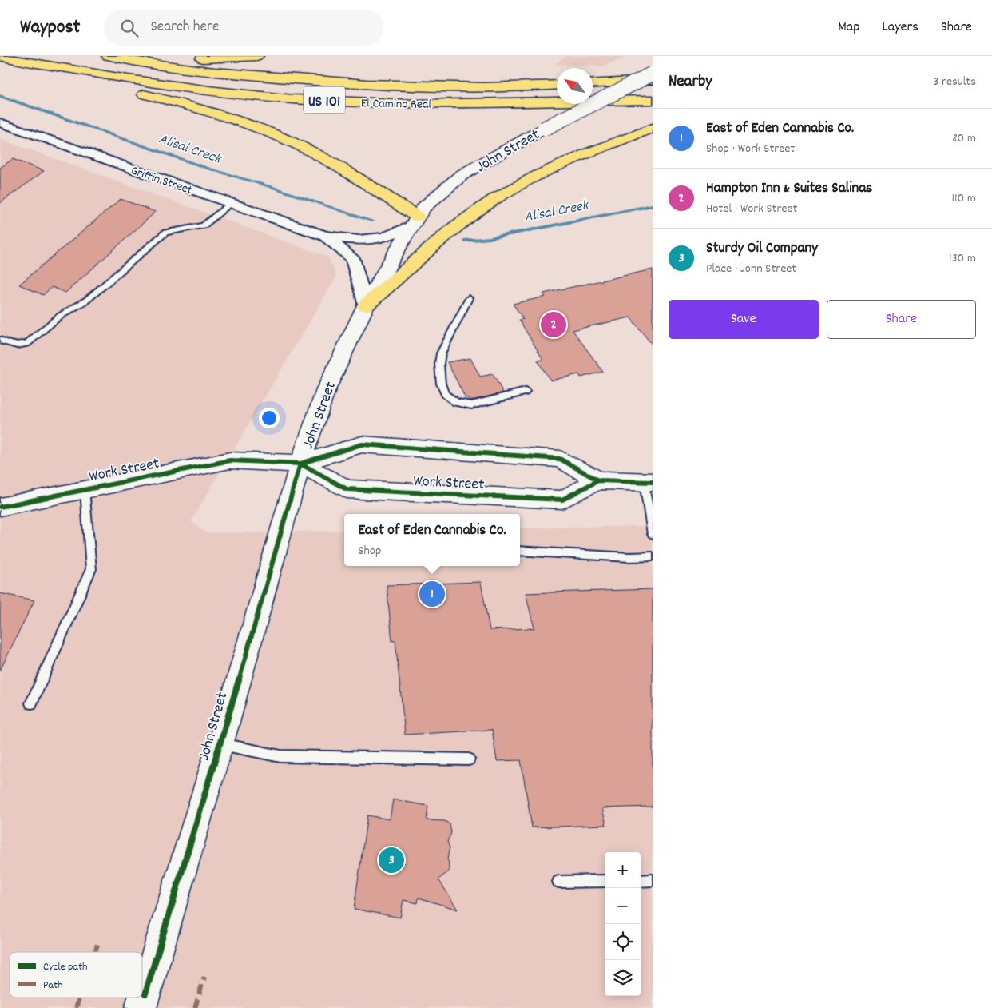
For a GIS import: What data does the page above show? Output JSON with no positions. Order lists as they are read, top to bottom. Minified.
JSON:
{"streets":{"highway":["US 101","El Camino Real"],"main road":["John Street","Work Street"],"street":["Griffin Street"]},"crossings":[["John Street","Griffin Street"],["John Street","Work Street"]],"water":["Alisal Creek"],"legend":["Cycle path","Path"],"north":"top left","page":{"header":"Waypost","search":"Search here","nav":["Map","Layers","Share"],"heading":["Nearby","3 results"],"list":[{"mark":"1","name":"East of Eden Cannabis Co.","note":"Shop · Work Street","value":"80 m"},{"mark":"2","name":"Hampton Inn & Suites Salinas","note":"Hotel · Work Street","value":"110 m"},{"mark":"3","name":"Sturdy Oil Company","note":"Place · John Street","value":"130 m"}],"buttons":["Save","Share"],"pins":["2","1","3"],"popup":["East of Eden Cannabis Co.","Shop"],"map_buttons":["+","−"]}}
